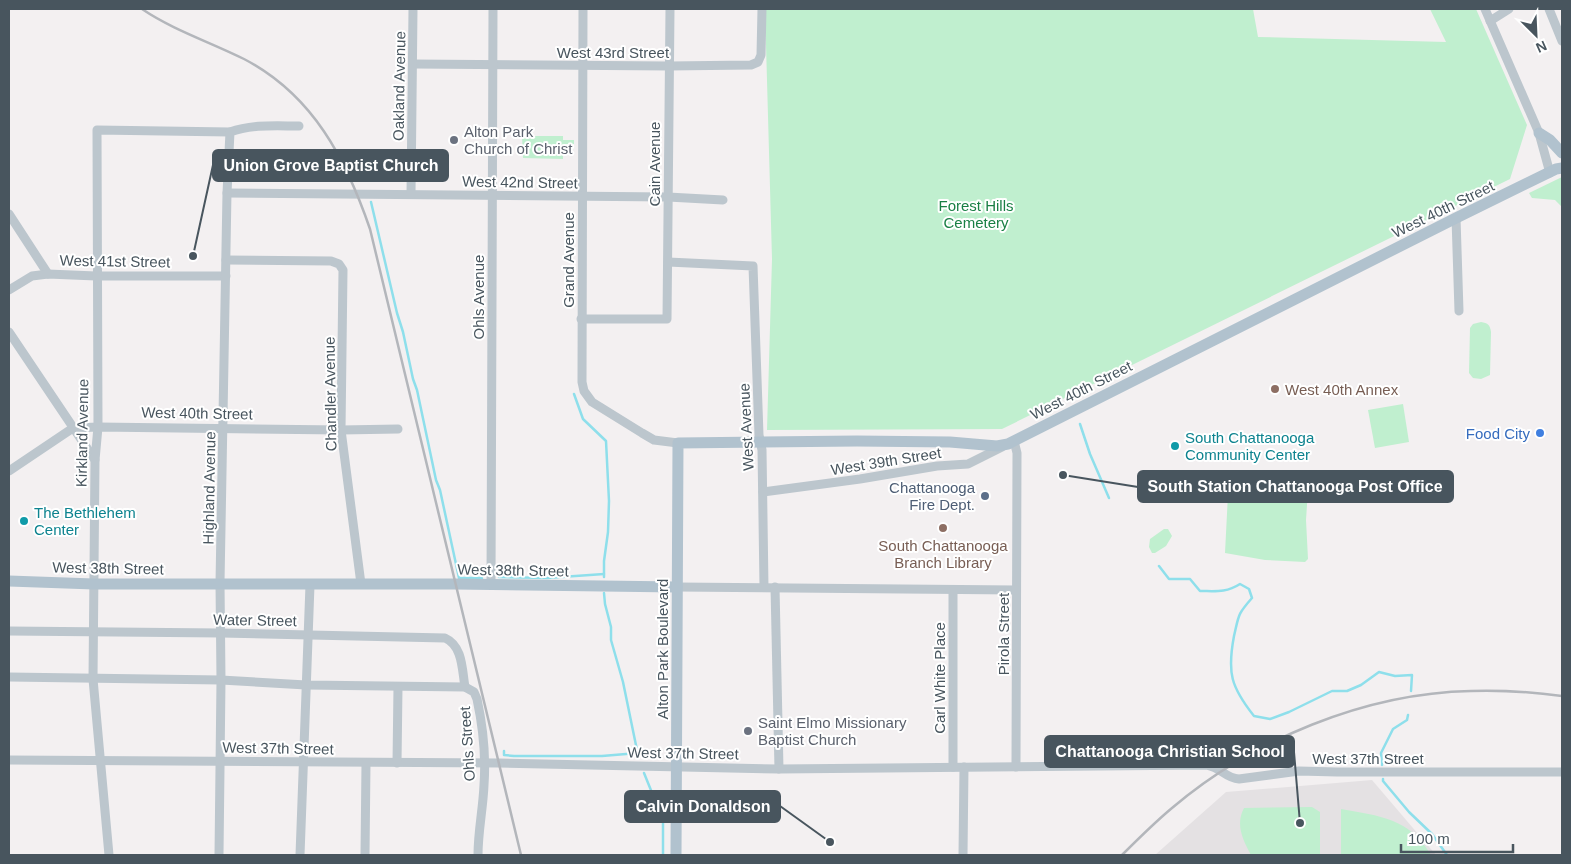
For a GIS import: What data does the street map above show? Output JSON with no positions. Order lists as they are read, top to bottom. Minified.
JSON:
{"streets":{"main road":["West 40th Street","West 38th Street","Alton Park Boulevard"],"street":["West 43rd Street","Oakland Avenue","Cain Avenue","West 42nd Street","Grand Avenue","West 41st Street","Ohls Avenue","Chandler Avenue","West Avenue","Kirkland Avenue","West 39th Street","Highland Avenue","Water Street","Pirola Street","Carl White Place","Ohls Street","West 37th Street"]},"crossings":[["West 43rd Street","Oakland Avenue"],["West 43rd Street","Cain Avenue"],["West 43rd Street","Grand Avenue"],["West 43rd Street","Ohls Avenue"],["Oakland Avenue","West 42nd Street"],["Cain Avenue","West 42nd Street"],["Cain Avenue","Grand Avenue"],["Cain Avenue","West Avenue"],["West 42nd Street","Grand Avenue"],["West 42nd Street","Ohls Avenue"],["West 42nd Street","Highland Avenue"],["West 40th Street","Grand Avenue"],["West 40th Street","Chandler Avenue"],["West 40th Street","West Avenue"],["West 40th Street","Kirkland Avenue"],["West 40th Street","West 39th Street"],["West 40th Street","Highland Avenue"],["West 40th Street","Pirola Street"],["West 40th Street","Alton Park Boulevard"],["West 41st Street","Kirkland Avenue"],["West 41st Street","Highland Avenue"],["Ohls Avenue","West 38th Street"],["Chandler Avenue","Highland Avenue"],["Chandler Avenue","West 38th Street"],["West Avenue","West 39th Street"],["West Avenue","West 38th Street"],["Kirkland Avenue","Highland Avenue"],["Kirkland Avenue","West 38th Street"],["Kirkland Avenue","Water Street"],["Kirkland Avenue","West 37th Street"],["West 39th Street","Pirola Street"],["Highland Avenue","West 38th Street"],["Highland Avenue","Water Street"],["Highland Avenue","West 37th Street"],["West 38th Street","Pirola Street"],["West 38th Street","Alton Park Boulevard"],["West 38th Street","Carl White Place"],["Water Street","Ohls Street"],["Pirola Street","West 37th Street"],["Alton Park Boulevard","West 37th Street"],["Carl White Place","West 37th Street"],["Ohls Street","West 37th Street"]],"parks":["Forest Hills Cemetery"],"places":["Alton Park Church of Christ","Union Grove Baptist Church","West 40th Annex","Food City","South Chattanooga Community Center","South Station Chattanooga Post Office","Chattanooga Fire Dept.","The Bethlehem Center","South Chattanooga Branch Library","Saint Elmo Missionary Baptist Church","Chattanooga Christian School","Calvin Donaldson"],"scale_bar":"100 m","north":"bottom right"}
